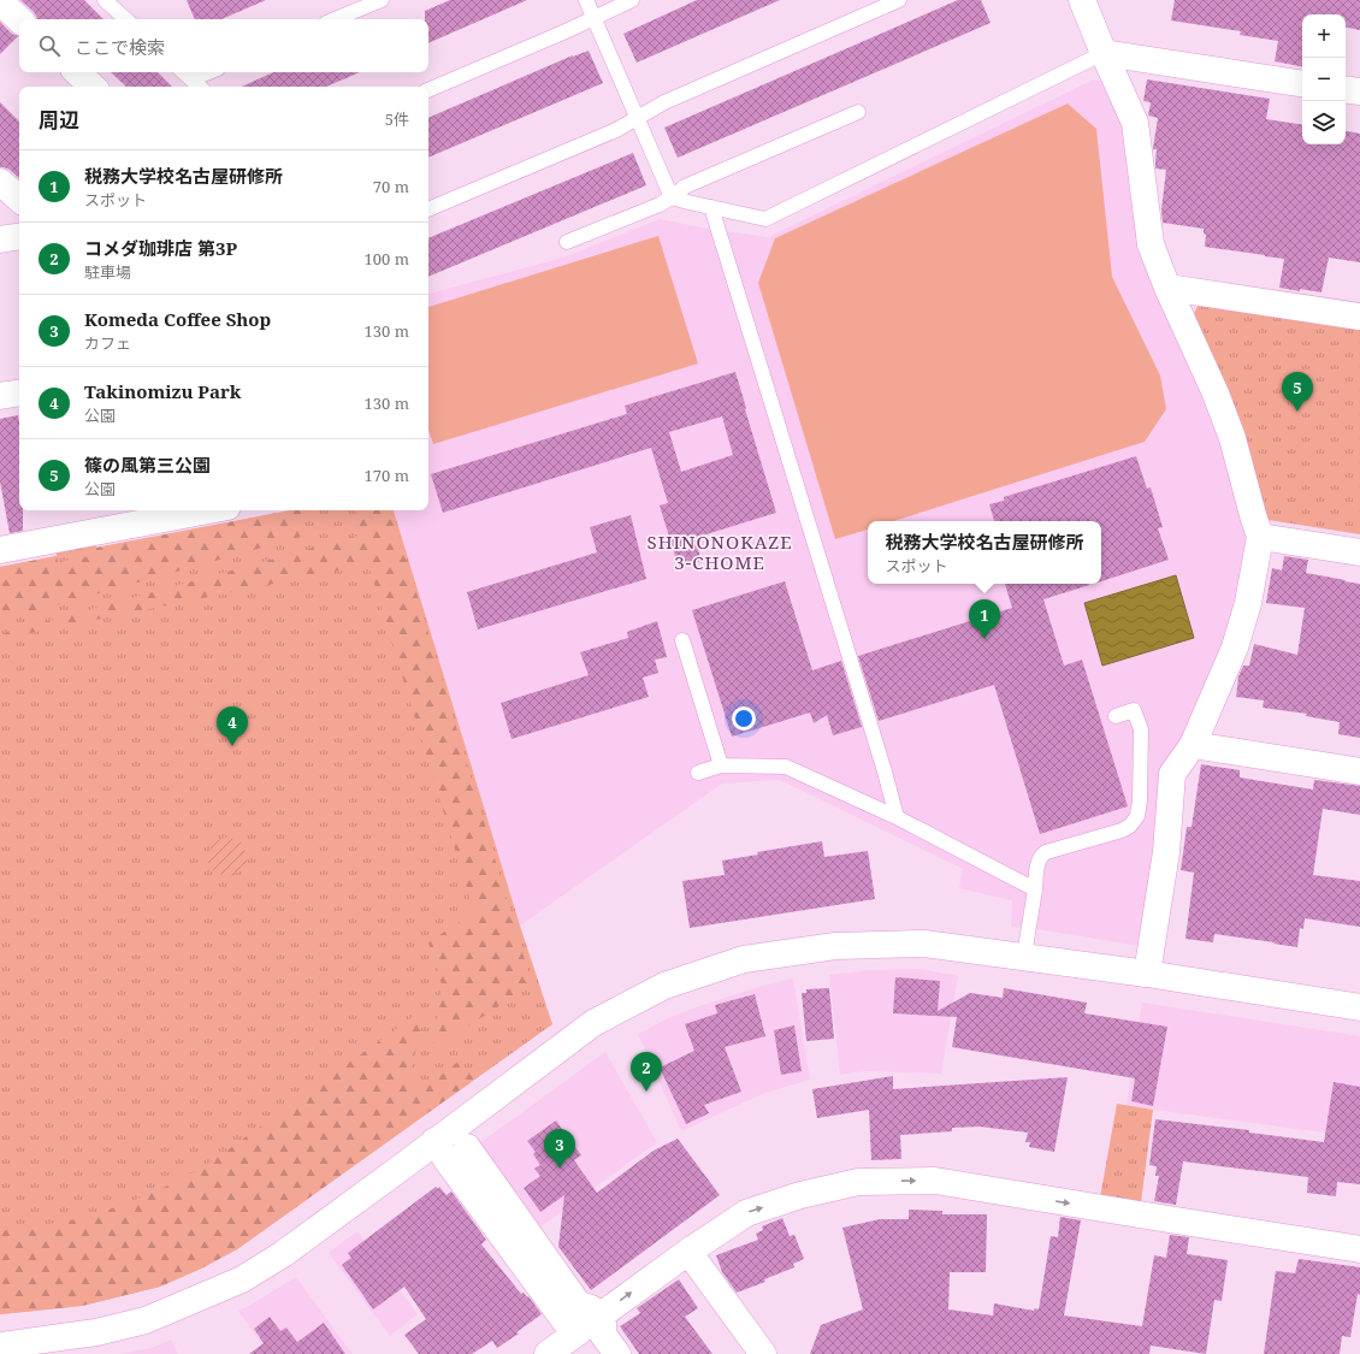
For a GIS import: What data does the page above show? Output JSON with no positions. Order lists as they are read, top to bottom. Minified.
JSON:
{"districts":["SHINONOKAZE 3-CHOME"],"page":{"map_buttons":["+","−"],"search":"ここで検索","heading":["周辺","5件"],"list":[{"mark":"1","name":"税務大学校名古屋研修所","note":"スポット","value":"70 m"},{"mark":"2","name":"コメダ珈琲店 第3P","note":"駐車場","value":"100 m"},{"mark":"3","name":"Komeda Coffee Shop","note":"カフェ","value":"130 m"},{"mark":"4","name":"Takinomizu Park","note":"公園","value":"130 m"},{"mark":"5","name":"篠の風第三公園","note":"公園","value":"170 m"}],"pins":["5","1","4","2","3"],"popup":["税務大学校名古屋研修所","スポット"]}}
